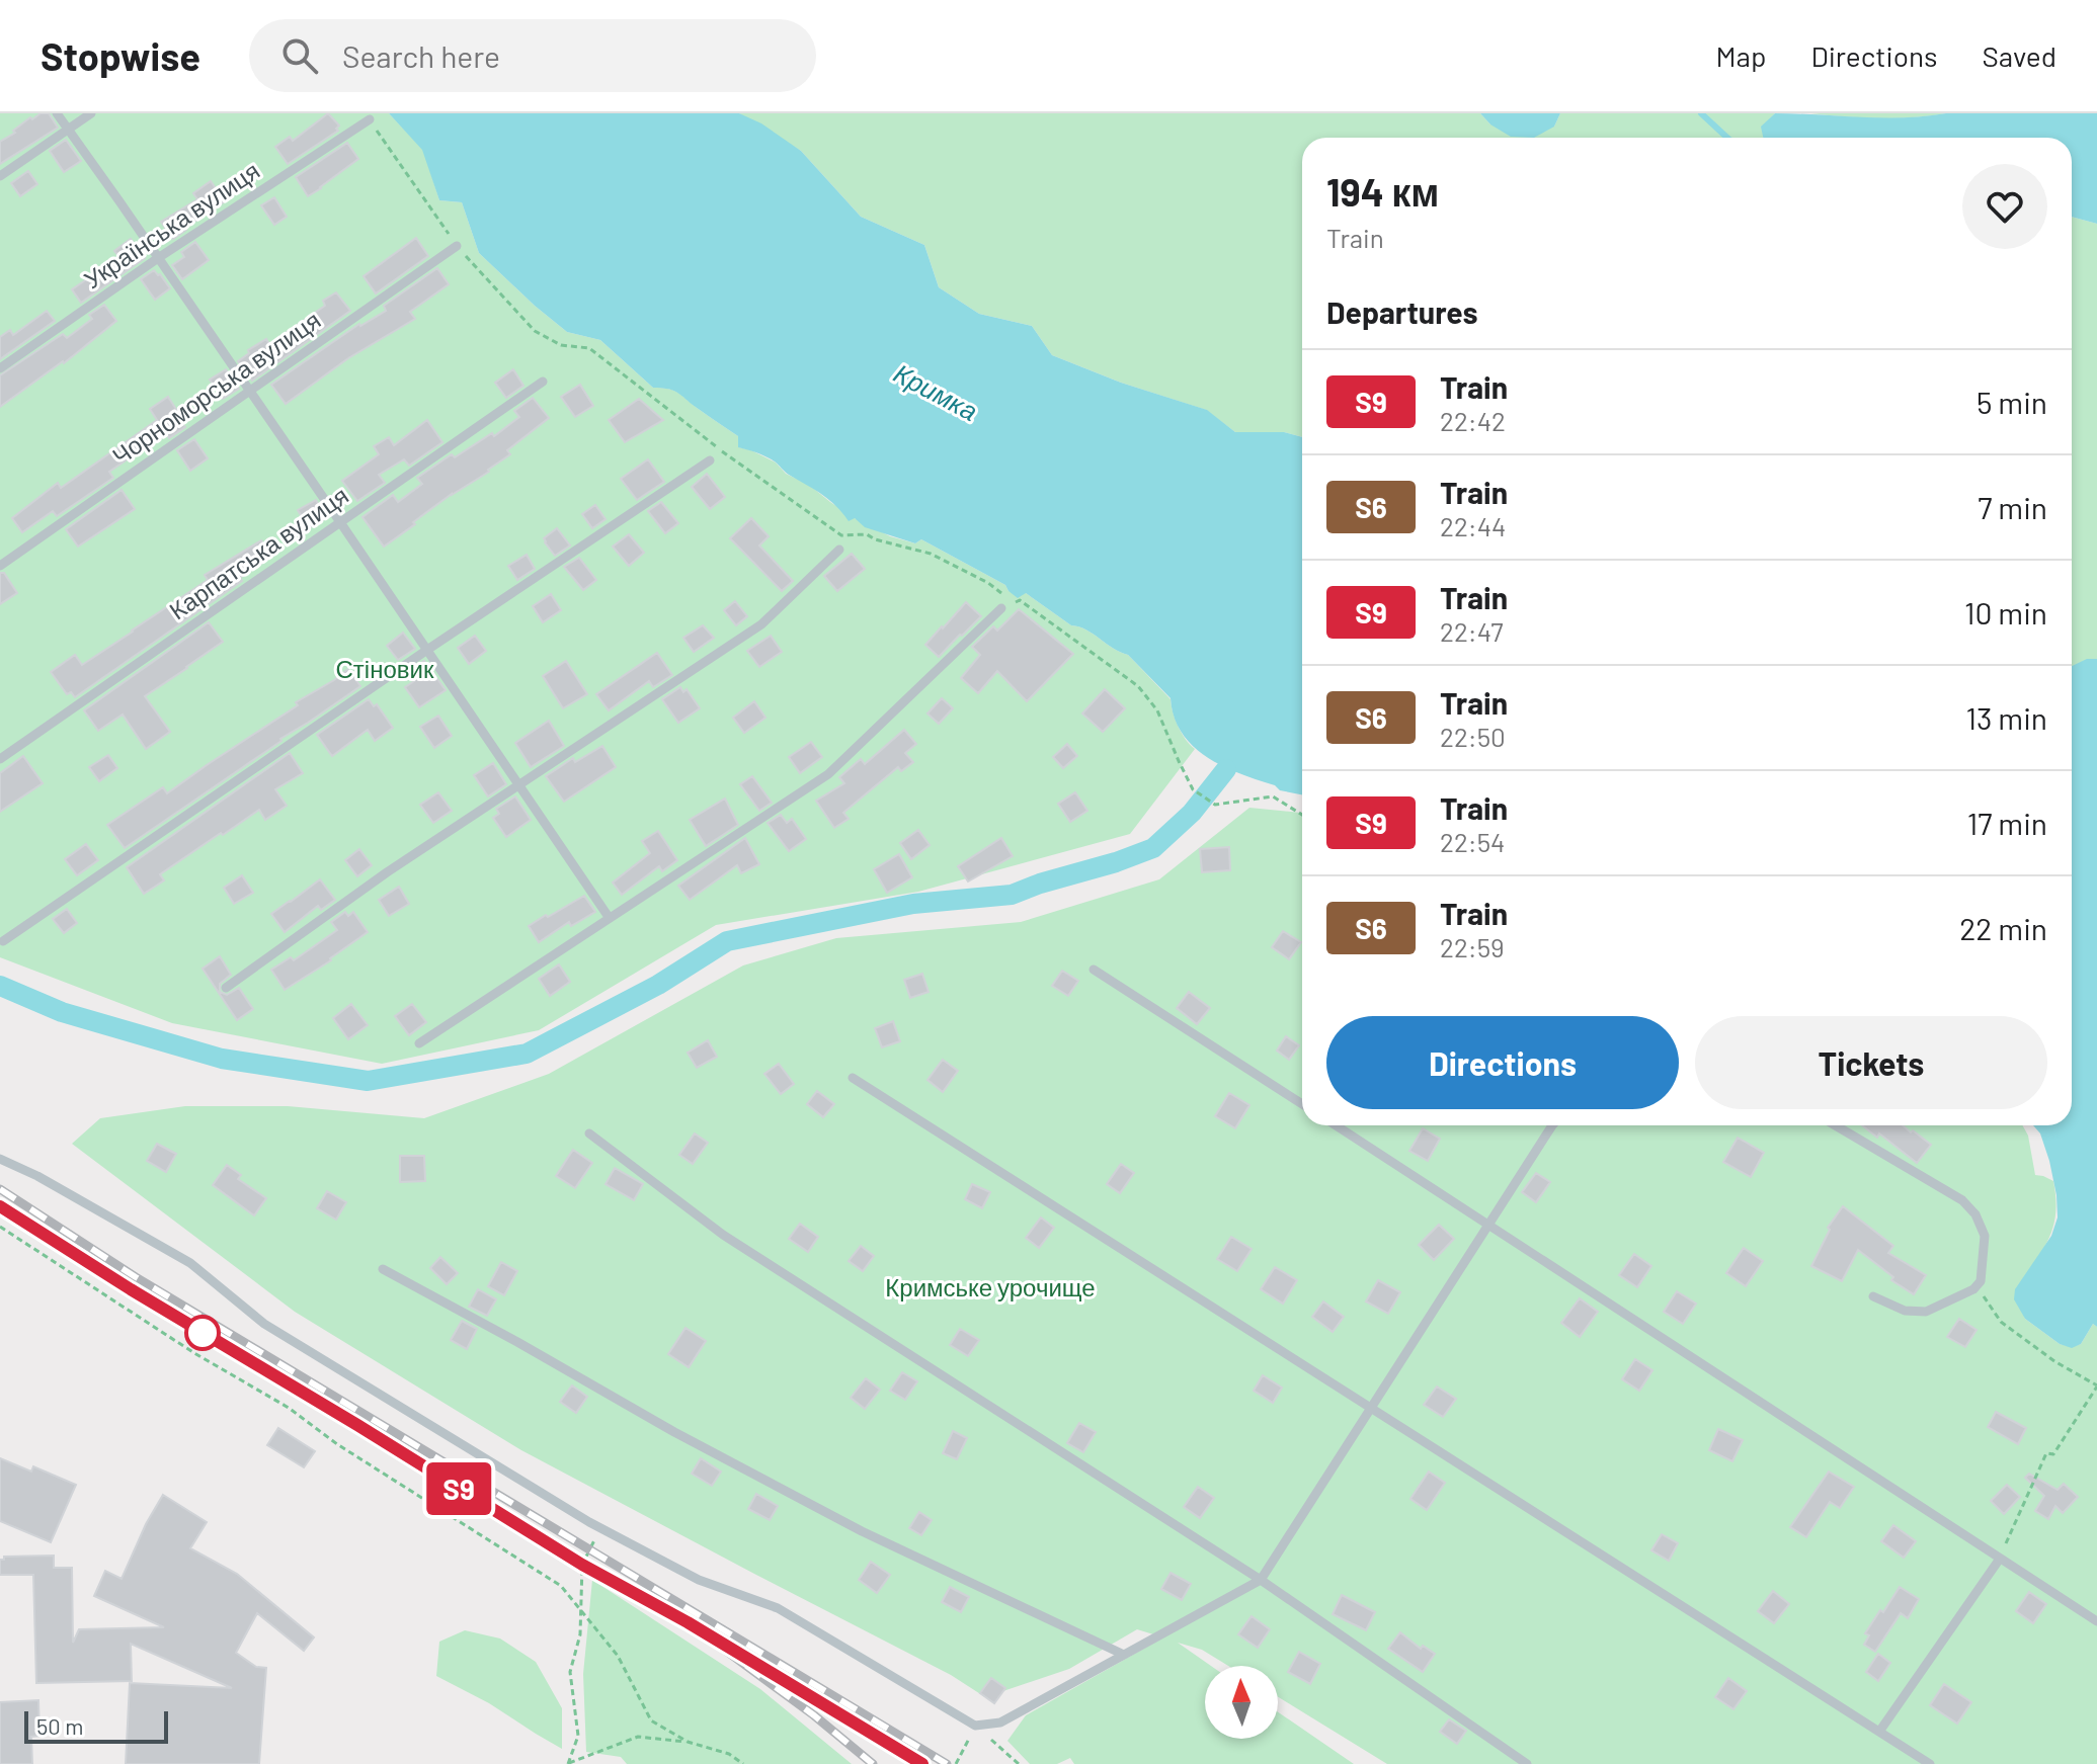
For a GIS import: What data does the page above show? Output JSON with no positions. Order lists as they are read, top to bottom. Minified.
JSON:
{"streets":{"lane":["Українська вулиця","Чорноморська вулиця","Карпатська вулиця"]},"water":["Кримка"],"parks":["Стіновик","Кримське урочище"],"scale_bar":"50 m","north":"top","page":{"header":"Stopwise","search":"Search here","nav":["Map","Directions","Saved"],"on_map":"S9","heading":[["194 км","Train"],"Departures"],"list":[{"mark":"S9","name":"Train","note":"22:42","value":"5 min"},{"mark":"S6","name":"Train","note":"22:44","value":"7 min"},{"mark":"S9","name":"Train","note":"22:47","value":"10 min"},{"mark":"S6","name":"Train","note":"22:50","value":"13 min"},{"mark":"S9","name":"Train","note":"22:54","value":"17 min"},{"mark":"S6","name":"Train","note":"22:59","value":"22 min"}],"buttons":["Directions","Tickets"],"scale":"50 m"}}
